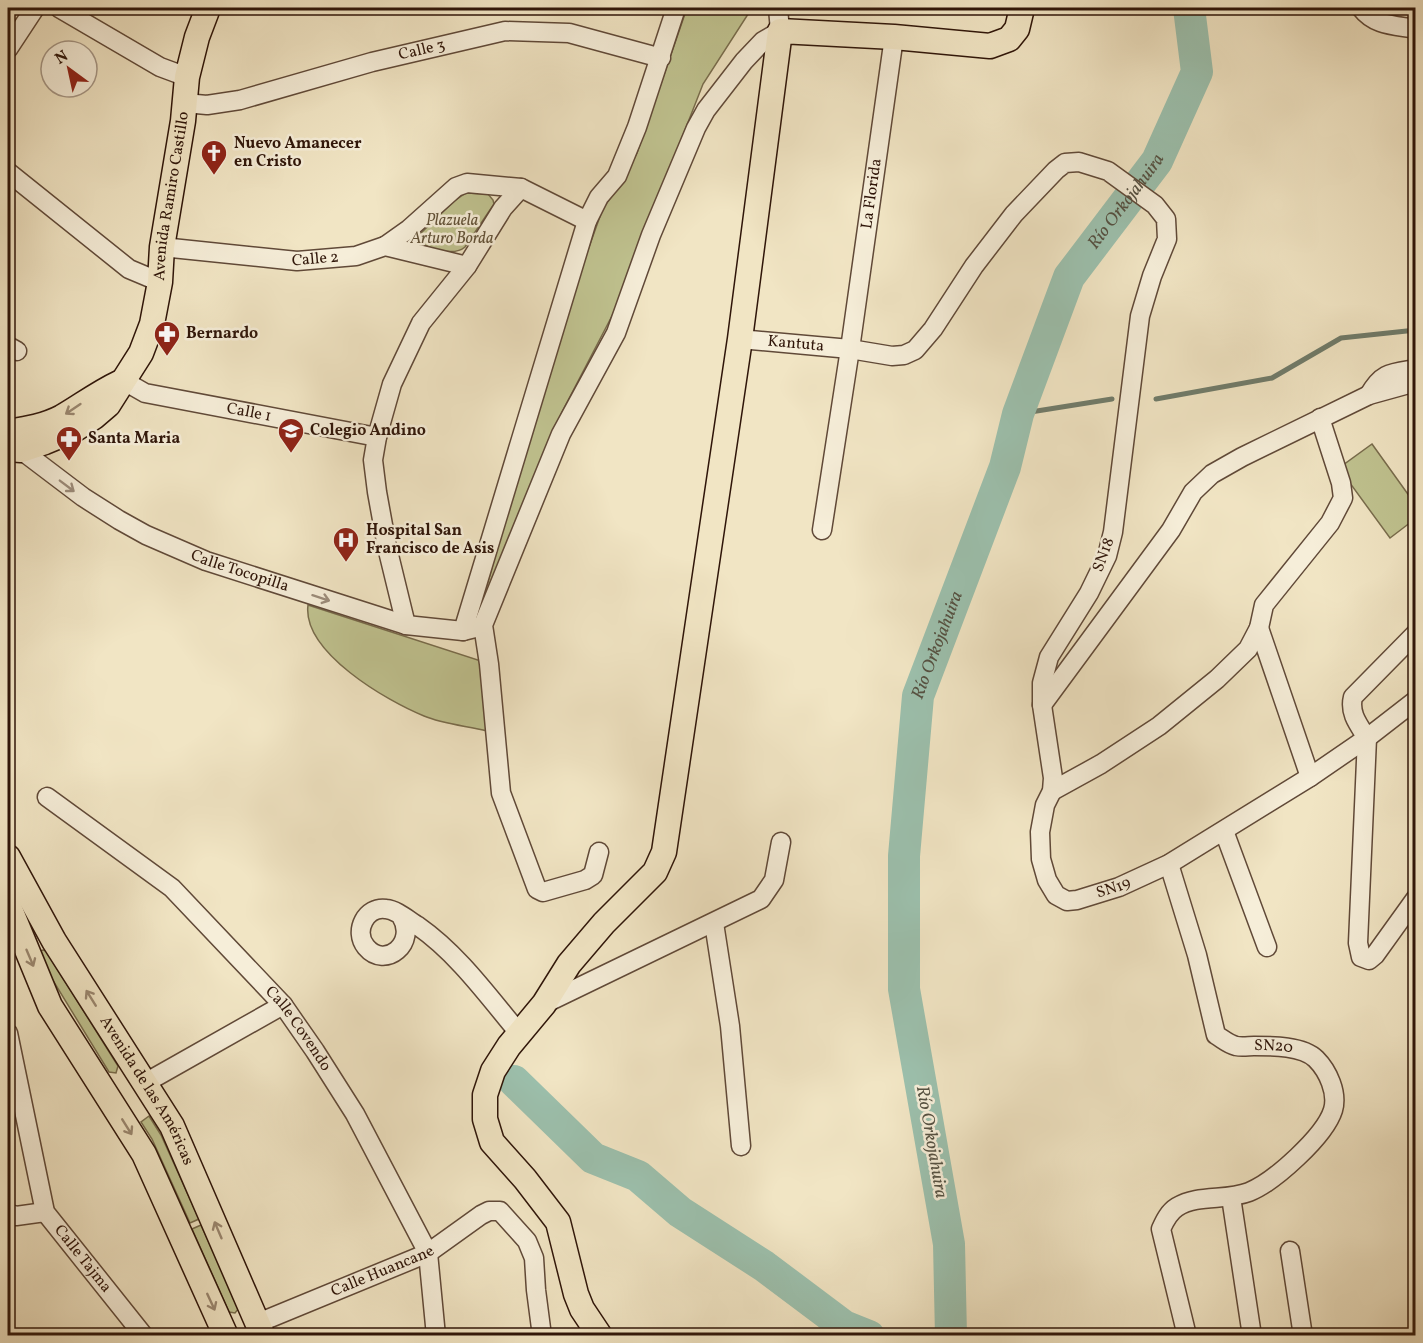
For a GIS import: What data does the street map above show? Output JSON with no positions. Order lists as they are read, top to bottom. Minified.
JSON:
{"streets":{"main road":["Avenida Ramiro Castillo","Avenida de las Américas"],"street":["Calle 3","La Florida","Calle 2","Kantuta","Calle 1","SN18","Calle Tocopilla","SN19","Calle Covendo","SN20","Calle Tajma","Calle Huancane"]},"crossings":[["Calle 3","Avenida Ramiro Castillo"],["La Florida","Kantuta"],["Avenida Ramiro Castillo","Calle 2"],["Avenida Ramiro Castillo","Calle 1"],["Avenida Ramiro Castillo","Calle Tocopilla"],["Kantuta","SN18"],["SN18","SN19"],["SN19","SN20"],["Calle Covendo","Calle Huancane"],["Avenida de las Américas","Calle Huancane"]],"one_way":["Calle Tocopilla"],"water":["Río Orkojahuira"],"parks":["Plazuela Arturo Borda"],"places":{"church":["Nuevo Amanecer en Cristo"],"pharmacy":["Bernardo","Santa Maria"],"school or university":["Colegio Andino"],"hospital":["Hospital San Francisco de Asis"]},"north":"top left"}
